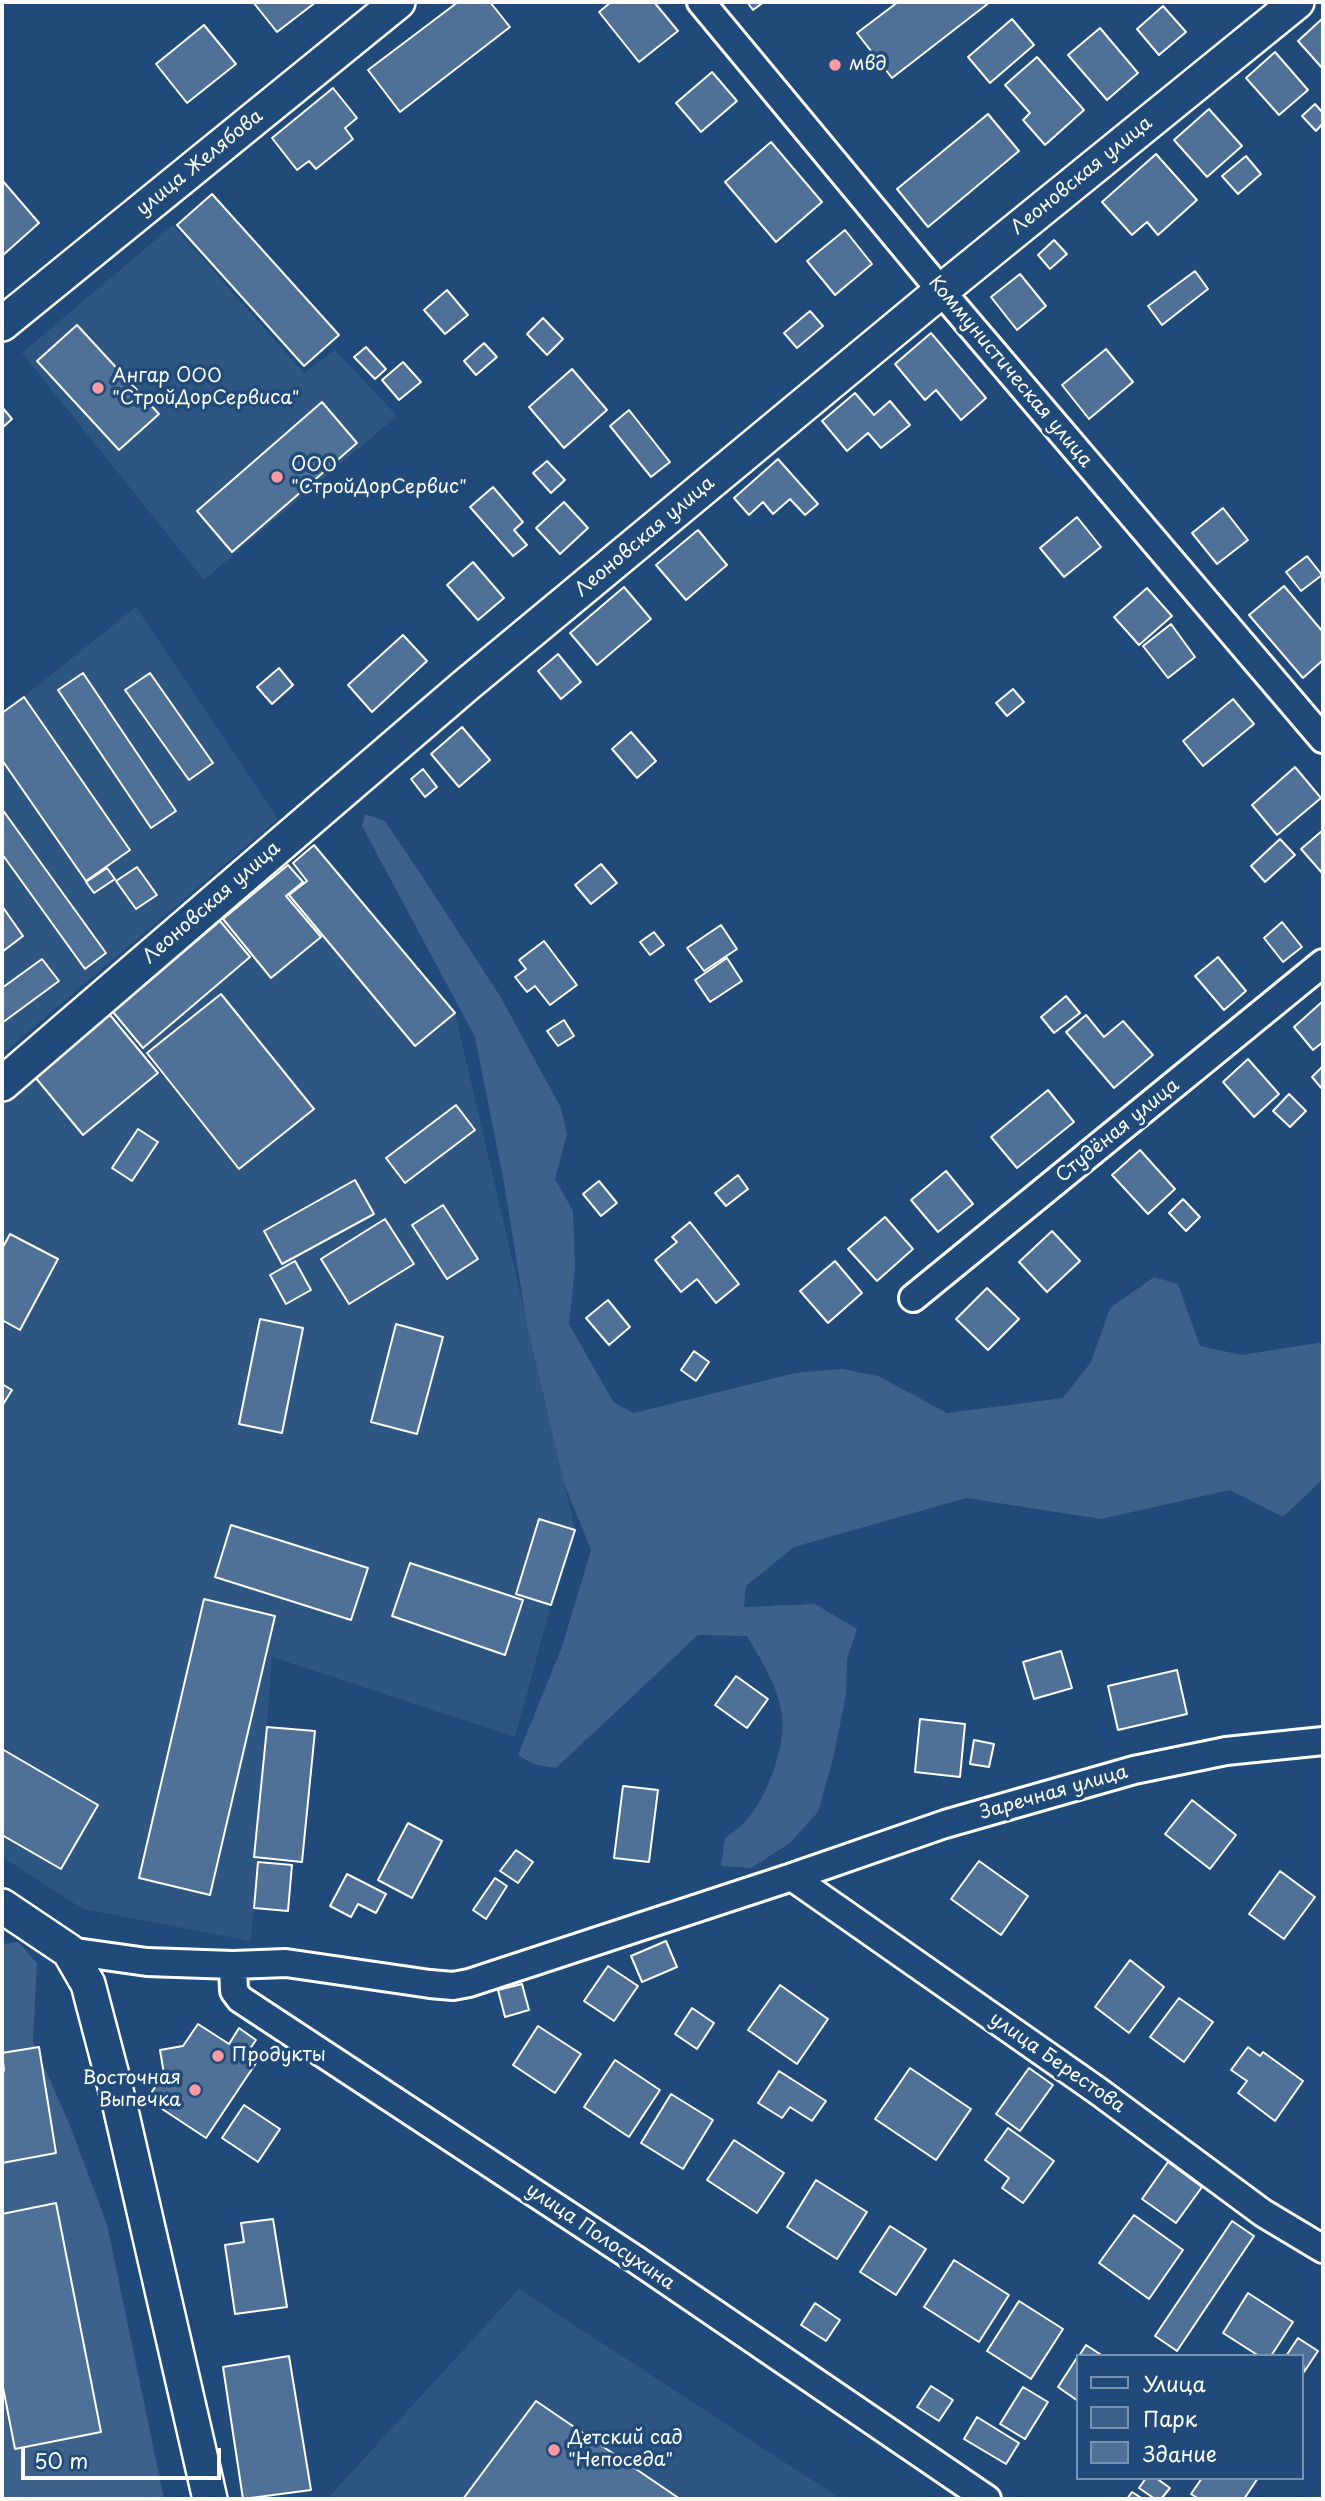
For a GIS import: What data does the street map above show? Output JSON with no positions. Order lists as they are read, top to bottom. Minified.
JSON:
{"streets":{"street":["улица Желябова","Леоновская улица","Коммунистическая улица","Студёная улица","Заречная улица","улица Берестова","улица Полосухина"]},"crossings":[["Леоновская улица","Коммунистическая улица"],["Заречная улица","улица Берестова"]],"places":["мвд","Ангар ООО \"СтройДорСервиса\"","ООО \"СтройДорСервис\"","Продукты","Восточная Выпечка","Детский сад \"Непоседа\""],"legend":["Улица","Парк","Здание"],"scale_bar":"50 m"}
